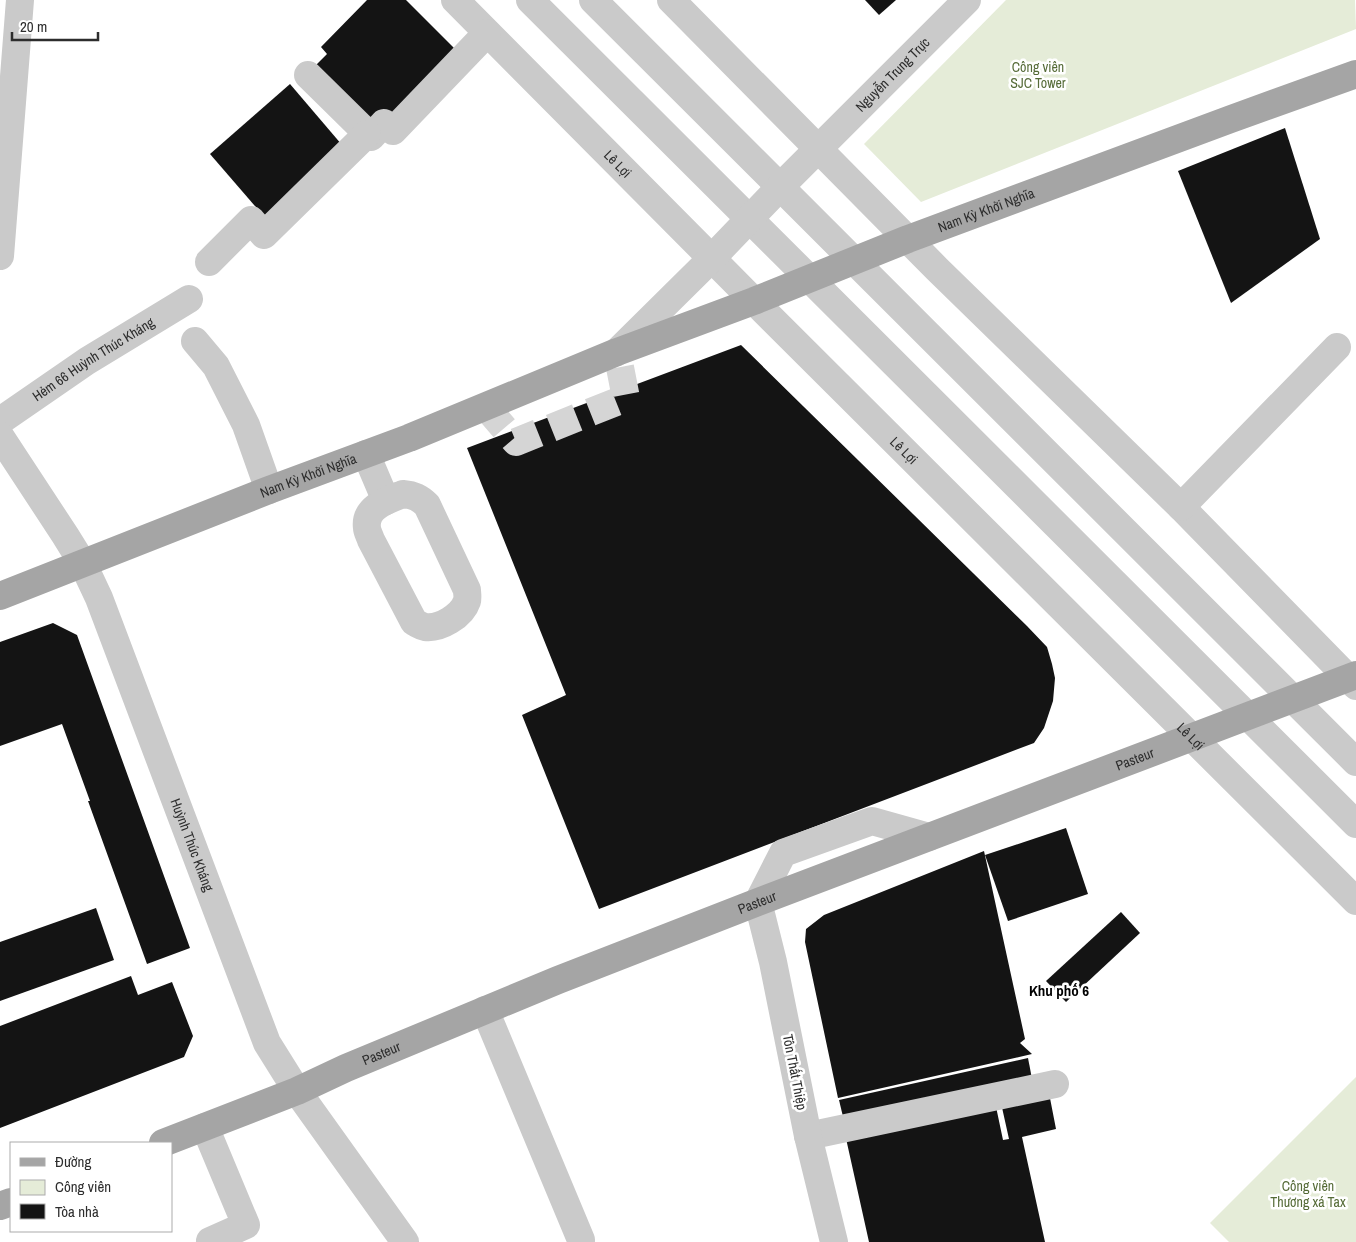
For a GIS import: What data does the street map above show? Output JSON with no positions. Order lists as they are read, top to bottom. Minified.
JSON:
{"streets":{"main road":["Nam Kỳ Khởi Nghĩa","Pasteur"],"street":["Nguyễn Trung Trực","Lê Lợi","Hẻm 66 Huỳnh Thúc Kháng","Huỳnh Thúc Kháng","Tôn Thất Thiệp"]},"crossings":[["Nguyễn Trung Trực","Nam Kỳ Khởi Nghĩa"],["Lê Lợi","Nam Kỳ Khởi Nghĩa"],["Lê Lợi","Pasteur"],["Nam Kỳ Khởi Nghĩa","Huỳnh Thúc Kháng"],["Pasteur","Huỳnh Thúc Kháng"],["Pasteur","Tôn Thất Thiệp"]],"districts":["Khu phố 6"],"parks":["Công viên SJC Tower","Công viên Thương xá Tax"],"legend":["Đường","Công viên","Tòa nhà"],"scale_bar":"20 m"}
